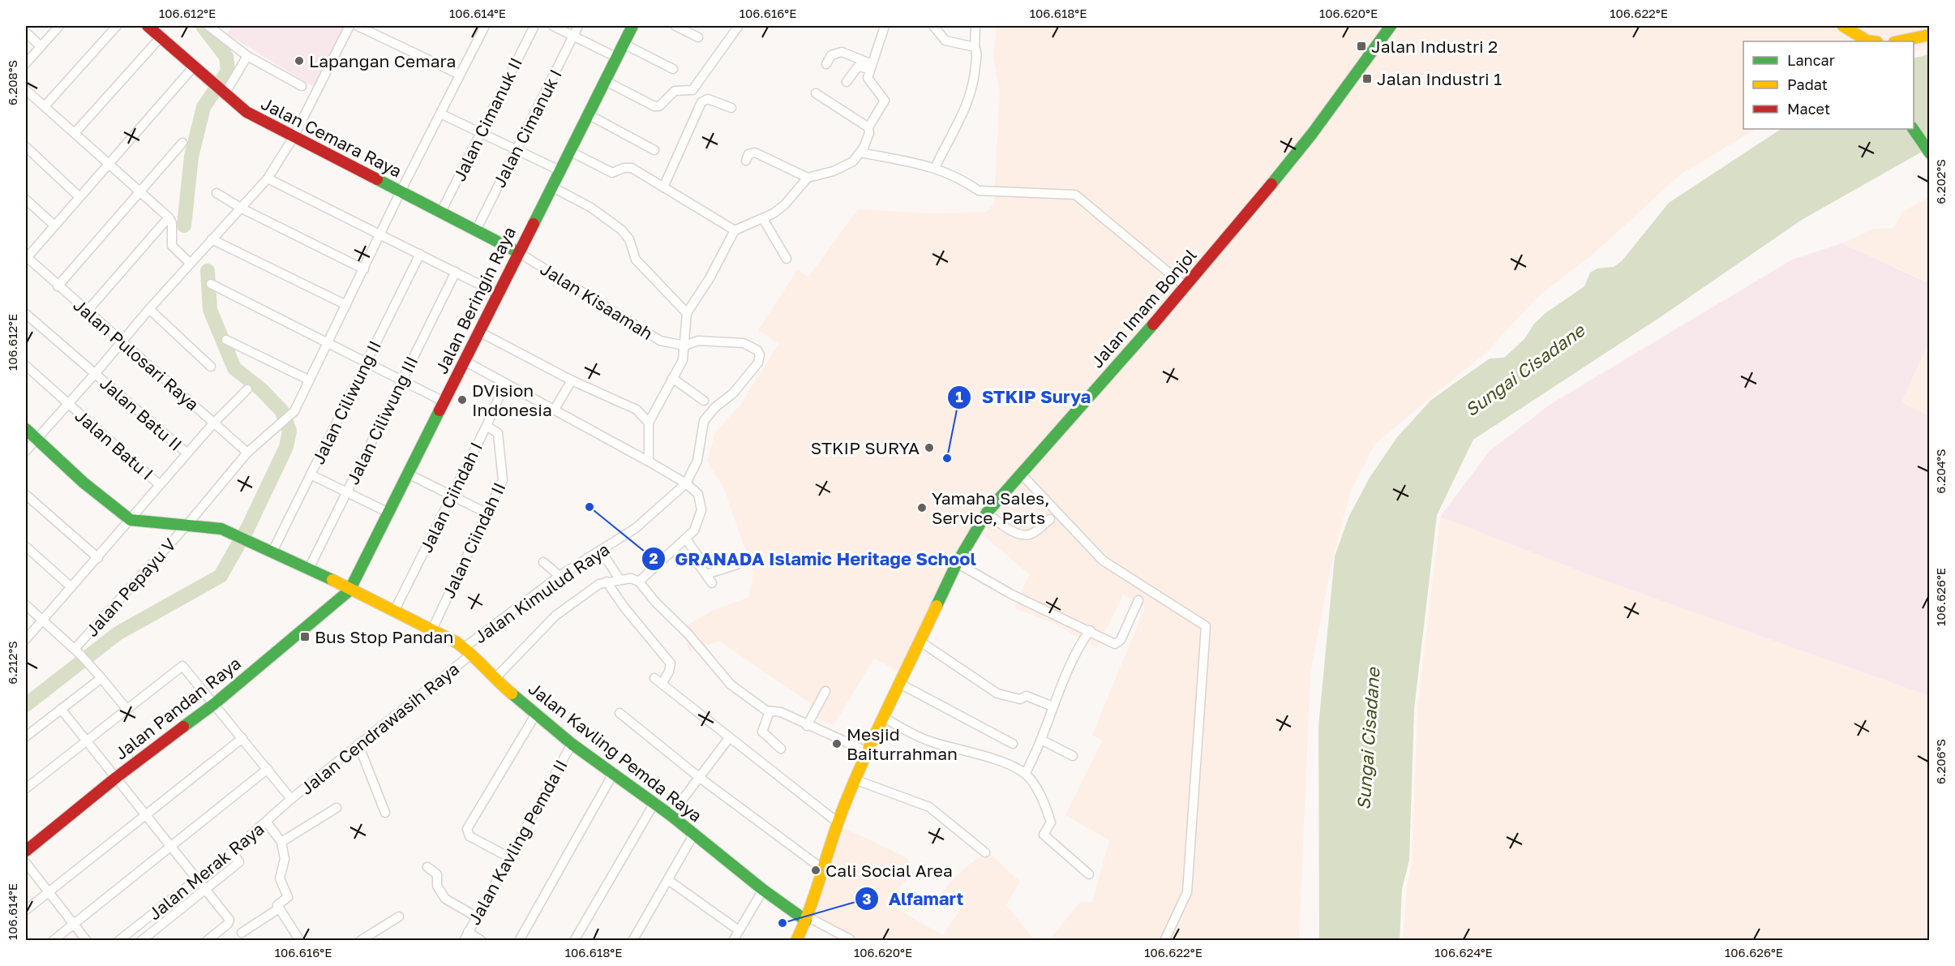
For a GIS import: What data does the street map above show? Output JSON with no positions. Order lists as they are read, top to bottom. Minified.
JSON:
{"streets":{"street":["Jalan Cimanuk II","Jalan Cimanuk I","Jalan Cemara Raya","Jalan Beringin Raya","Jalan Kisaamah","Jalan Imam Bonjol","Jalan Pulosari Raya","Jalan Ciliwung II","Jalan Batu II","Jalan Ciliwung III","Jalan Batu I","Jalan Ciindah I","Jalan Ciindah II","Jalan Pepayu V","Jalan Kimulud Raya","Jalan Pandan Raya","Jalan Cendrawasih Raya","Jalan Kavling Pemda Raya","Jalan Kavling Pemda II","Jalan Merak Raya"]},"crossings":[["Jalan Cimanuk II","Jalan Cemara Raya"],["Jalan Cimanuk I","Jalan Cemara Raya"],["Jalan Cemara Raya","Jalan Beringin Raya"],["Jalan Cemara Raya","Jalan Kisaamah"],["Jalan Beringin Raya","Jalan Kisaamah"],["Jalan Beringin Raya","Jalan Pandan Raya"],["Jalan Beringin Raya","Jalan Kavling Pemda Raya"],["Jalan Kisaamah","Jalan Kimulud Raya"],["Jalan Imam Bonjol","Jalan Kavling Pemda Raya"],["Jalan Pulosari Raya","Jalan Pepayu V"],["Jalan Ciliwung II","Jalan Kavling Pemda Raya"],["Jalan Ciliwung III","Jalan Kavling Pemda Raya"],["Jalan Ciindah I","Jalan Ciindah II"],["Jalan Ciindah I","Jalan Kavling Pemda Raya"],["Jalan Ciindah II","Jalan Kavling Pemda Raya"],["Jalan Pepayu V","Jalan Kavling Pemda Raya"],["Jalan Kimulud Raya","Jalan Cendrawasih Raya"],["Jalan Kimulud Raya","Jalan Kavling Pemda Raya"],["Jalan Pandan Raya","Jalan Cendrawasih Raya"],["Jalan Pandan Raya","Jalan Kavling Pemda Raya"],["Jalan Cendrawasih Raya","Jalan Kavling Pemda Raya"],["Jalan Cendrawasih Raya","Jalan Merak Raya"],["Jalan Kavling Pemda Raya","Jalan Kavling Pemda II"]],"water":["Sungai Cisadane"],"places":{"transit":["Jalan Industri 2","Jalan Industri 1","Bus Stop Pandan"],"other":["Lapangan Cemara","DVision Indonesia","STKIP SURYA","STKIP Surya","GRANADA Islamic Heritage School","Yamaha Sales, Service, Parts","Mesjid Baiturrahman","Cali Social Area","Alfamart"]},"legend":["Lancar","Padat","Macet"],"coordinates":["106.612°E","106.614°E","106.616°E","106.618°E","106.620°E","106.622°E","6.208°S","6.202°S","6.204°S","106.626°E","6.212°S","6.206°S","106.624°E"]}
